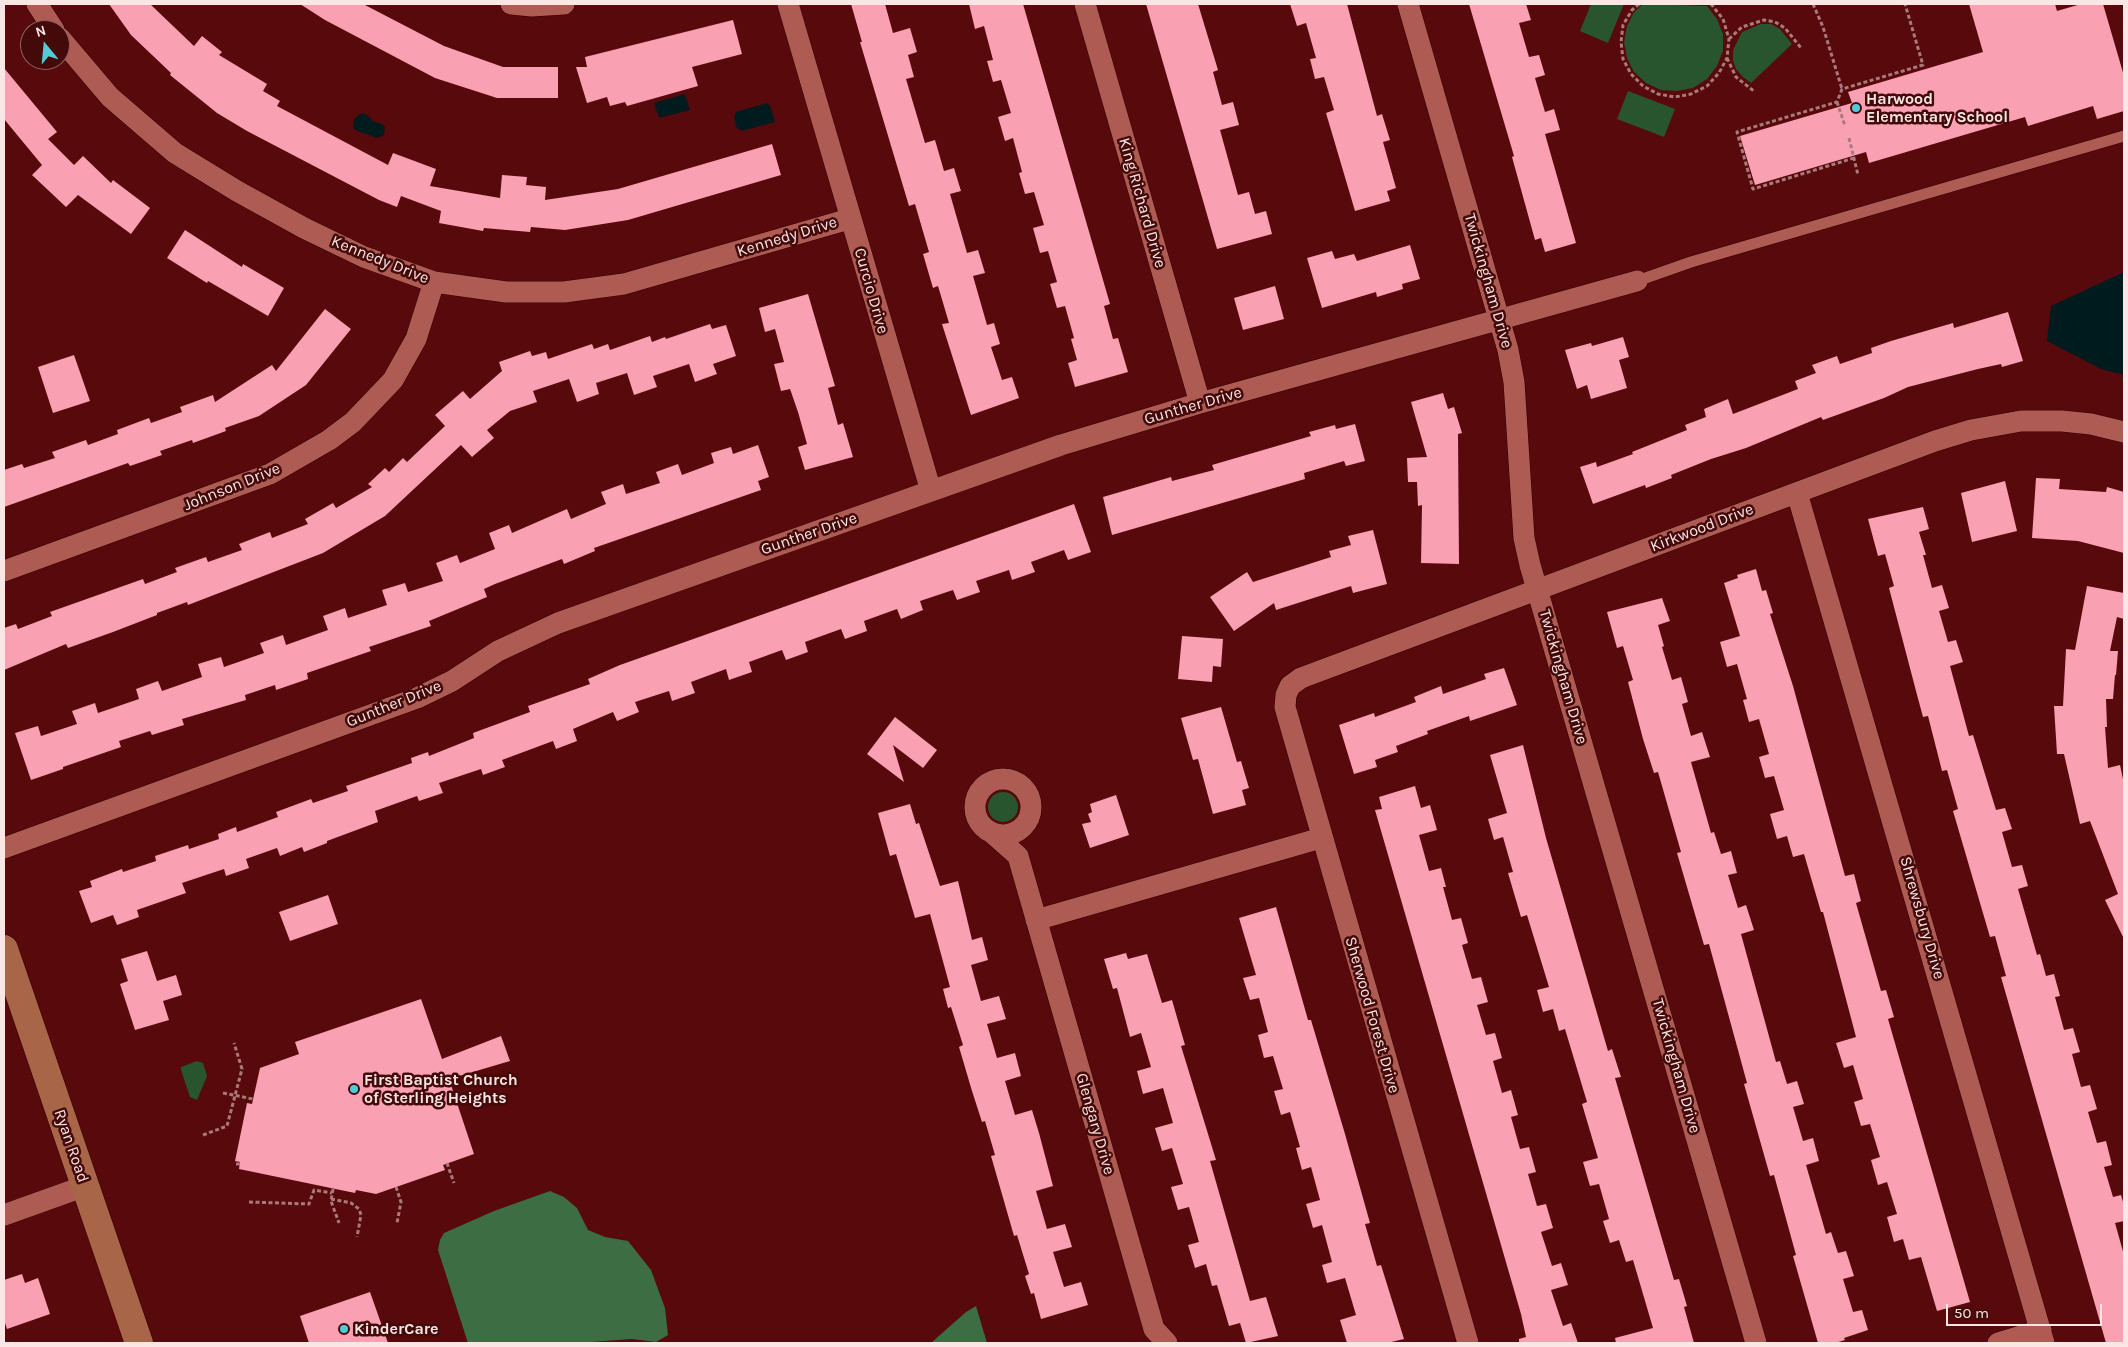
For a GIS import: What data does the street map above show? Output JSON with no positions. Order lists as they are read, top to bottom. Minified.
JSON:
{"streets":{"main road":["Ryan Road"],"street":["King Richard Drive","Kennedy Drive","Twickingham Drive","Curcio Drive","Gunther Drive","Johnson Drive","Kirkwood Drive","Shrewsbury Drive","Sherwood Forest Drive","Glengary Drive"]},"crossings":[["King Richard Drive","Gunther Drive"],["Kennedy Drive","Curcio Drive"],["Kennedy Drive","Johnson Drive"],["Twickingham Drive","Gunther Drive"],["Twickingham Drive","Kirkwood Drive"],["Curcio Drive","Gunther Drive"],["Kirkwood Drive","Shrewsbury Drive"],["Kirkwood Drive","Sherwood Forest Drive"]],"places":["Harwood Elementary School","First Baptist Church of Sterling Heights","KinderCare"],"scale_bar":"50 m","north":"top"}
